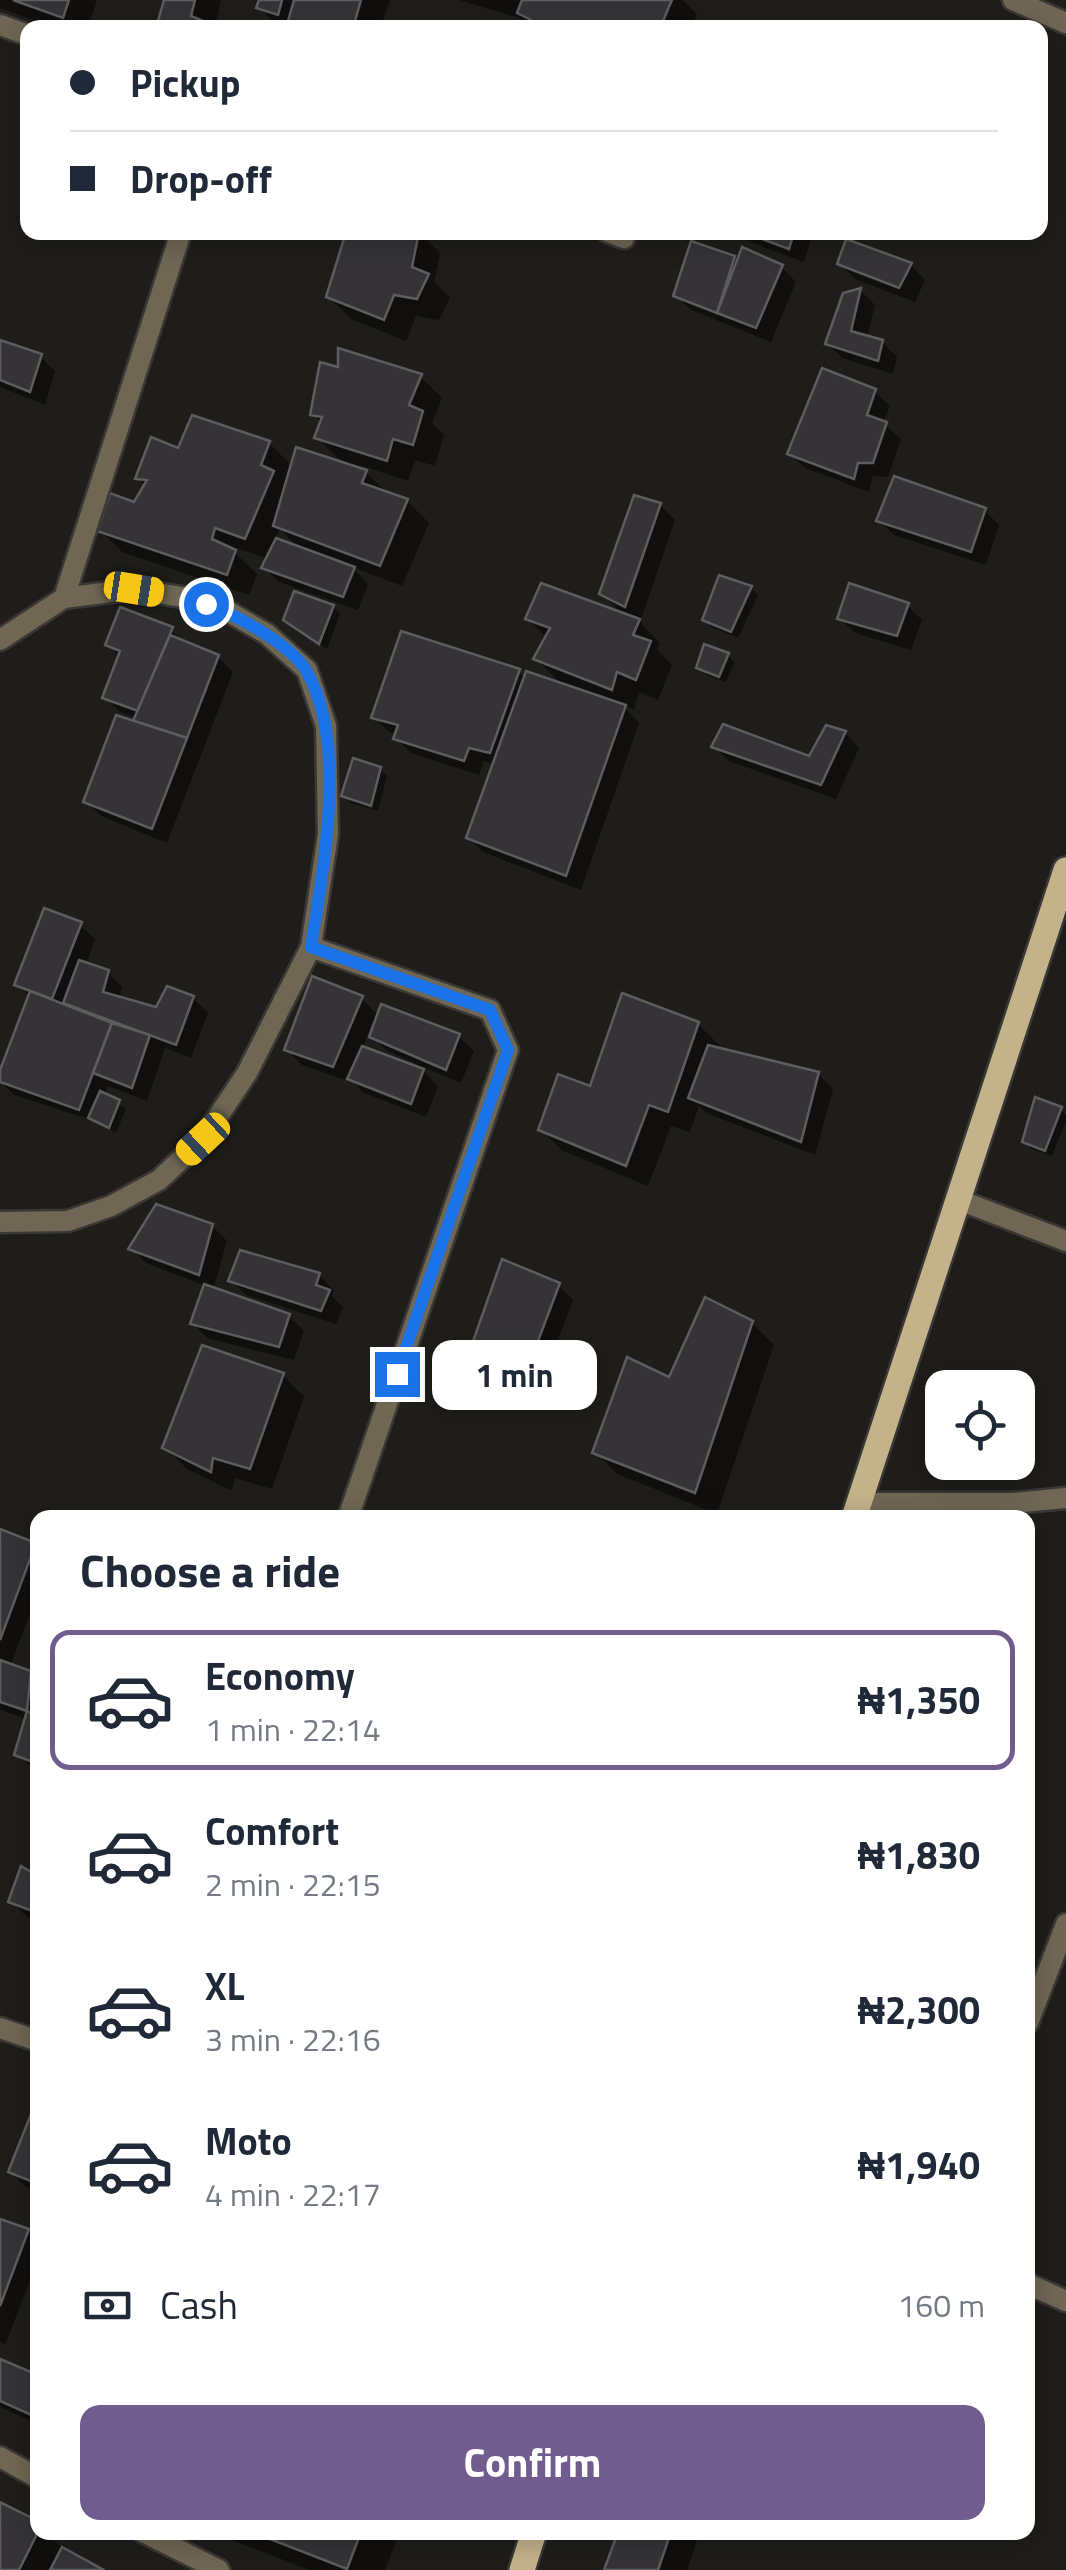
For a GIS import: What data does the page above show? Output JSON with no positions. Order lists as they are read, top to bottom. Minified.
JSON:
{"page":{"banner":["Pickup","Drop-off"],"bubble":"1 min","heading":"Choose a ride","list":[{"name":"Economy","note":"1 min · 22:14","value":"₦1,350"},{"name":"Comfort","note":"2 min · 22:15","value":"₦1,830"},{"name":"XL","note":"3 min · 22:16","value":"₦2,300"},{"name":"Moto","note":"4 min · 22:17","value":"₦1,940"}],"pay":["Cash","160 m"],"buttons":"Confirm"}}
